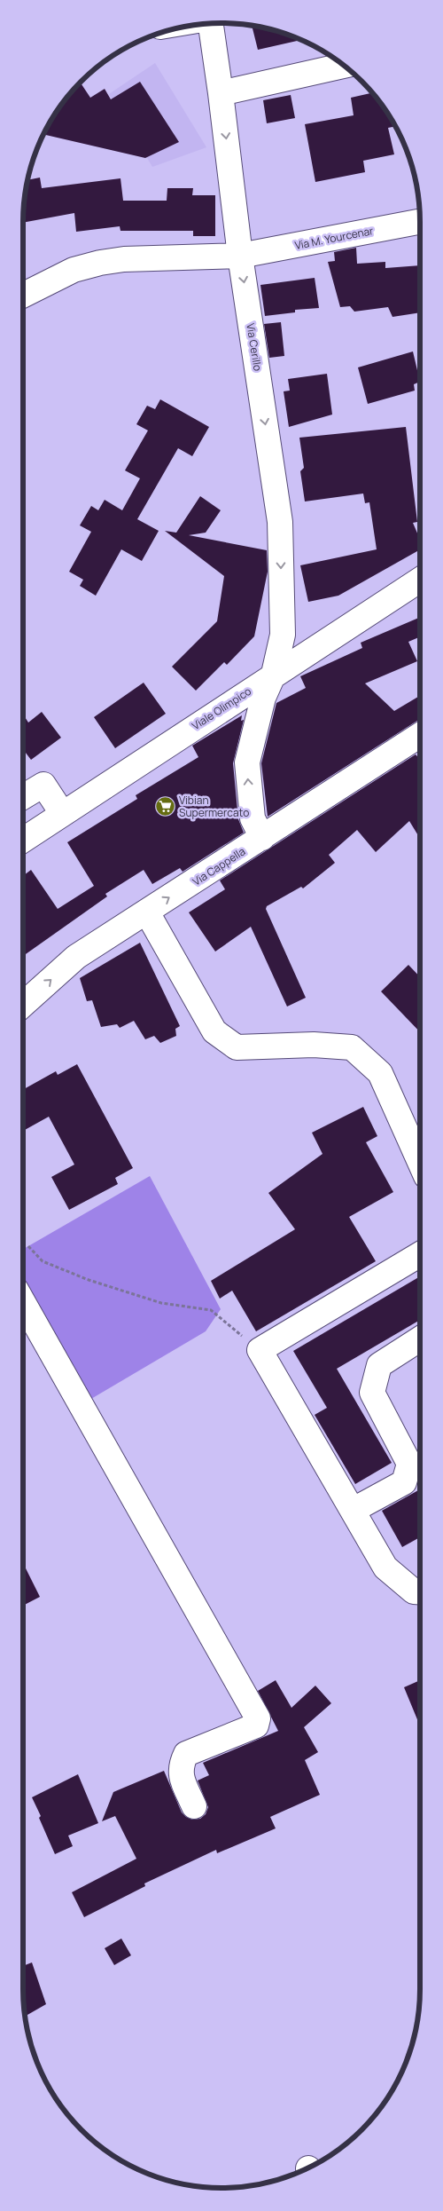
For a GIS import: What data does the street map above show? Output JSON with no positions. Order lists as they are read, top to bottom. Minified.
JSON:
{"streets":{"street":["Via M. Yourcenar","Via Cerillo","Viale Olimpico","Via Cappella"]},"crossings":[["Via M. Yourcenar","Via Cerillo"],["Via Cerillo","Viale Olimpico"],["Via Cerillo","Via Cappella"]],"one_way":["Via Cappella"],"places":{"supermarket":["Vibian Supermercato"]}}
